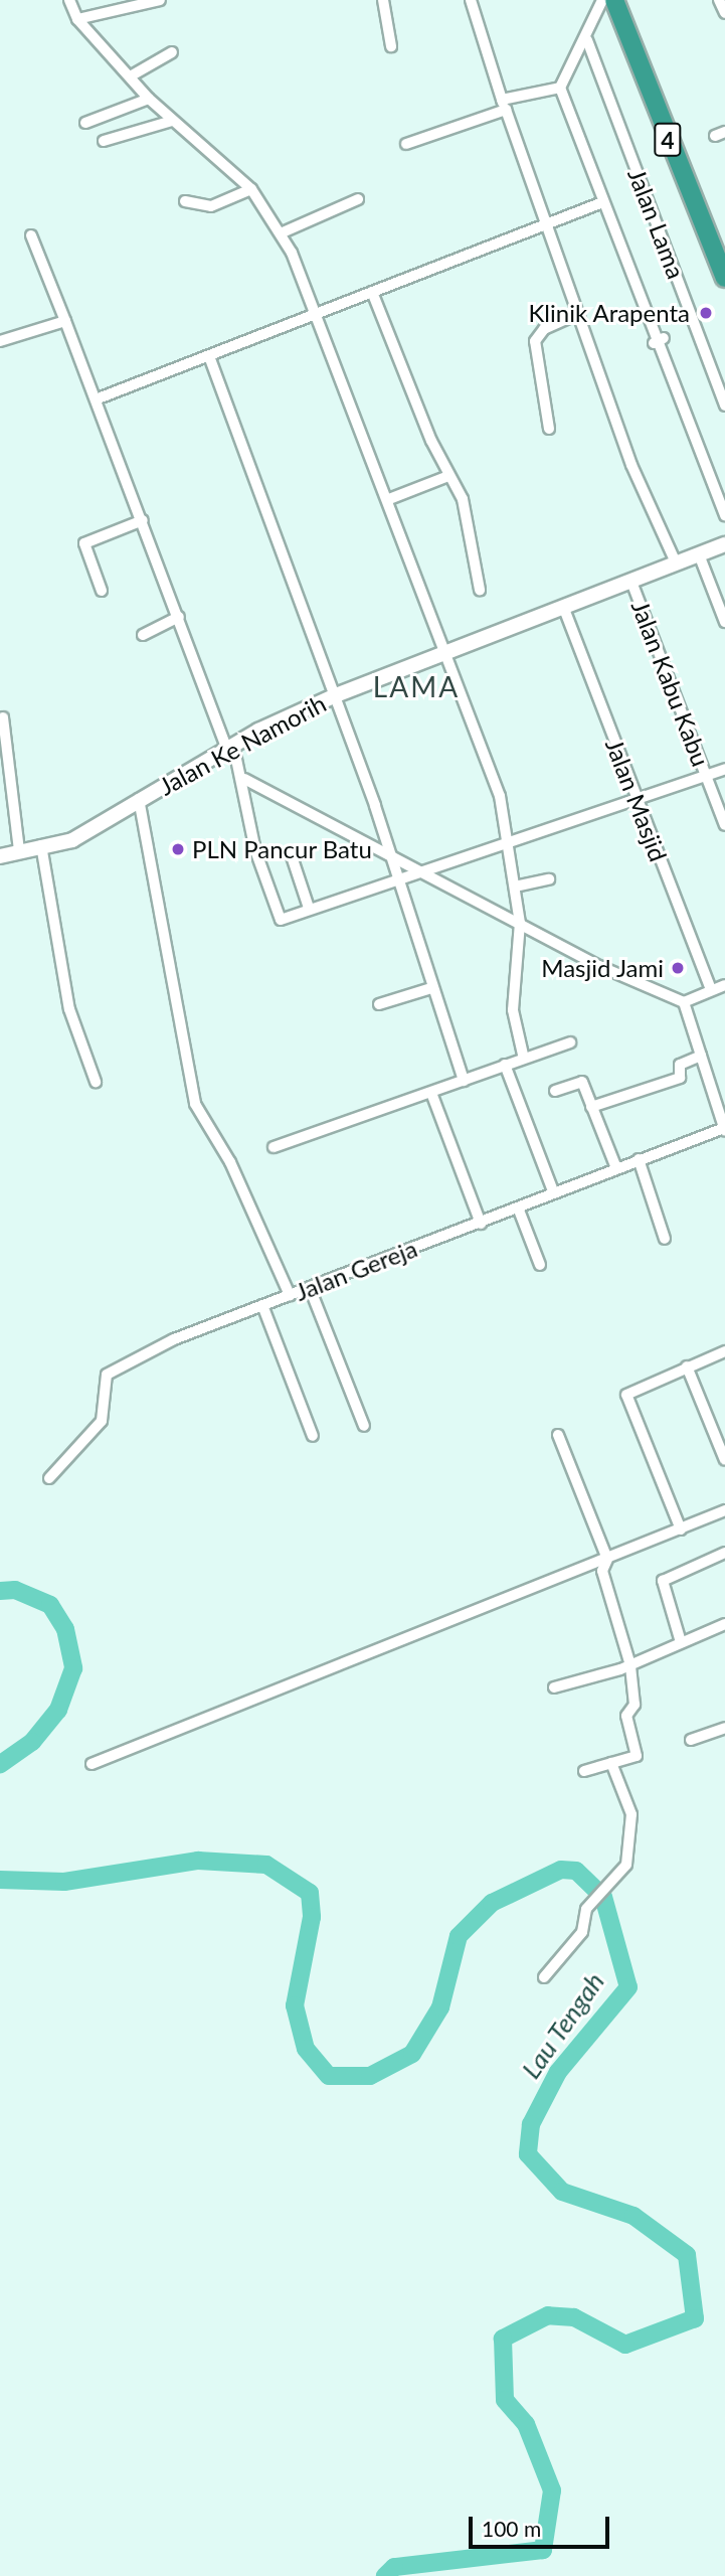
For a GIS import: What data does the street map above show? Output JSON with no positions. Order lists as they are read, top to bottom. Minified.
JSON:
{"streets":{"highway":["4"],"street":["Jalan Lama","Jalan Kabu Kabu","Jalan Ke Namorih","Jalan Masjid","Jalan Gereja"]},"crossings":[["Jalan Kabu Kabu","Jalan Ke Namorih"],["Jalan Ke Namorih","Jalan Masjid"]],"districts":["LAMA"],"water":["Lau Tengah"],"places":["Klinik Arapenta","PLN Pancur Batu","Masjid Jami"],"scale_bar":"100 m"}
